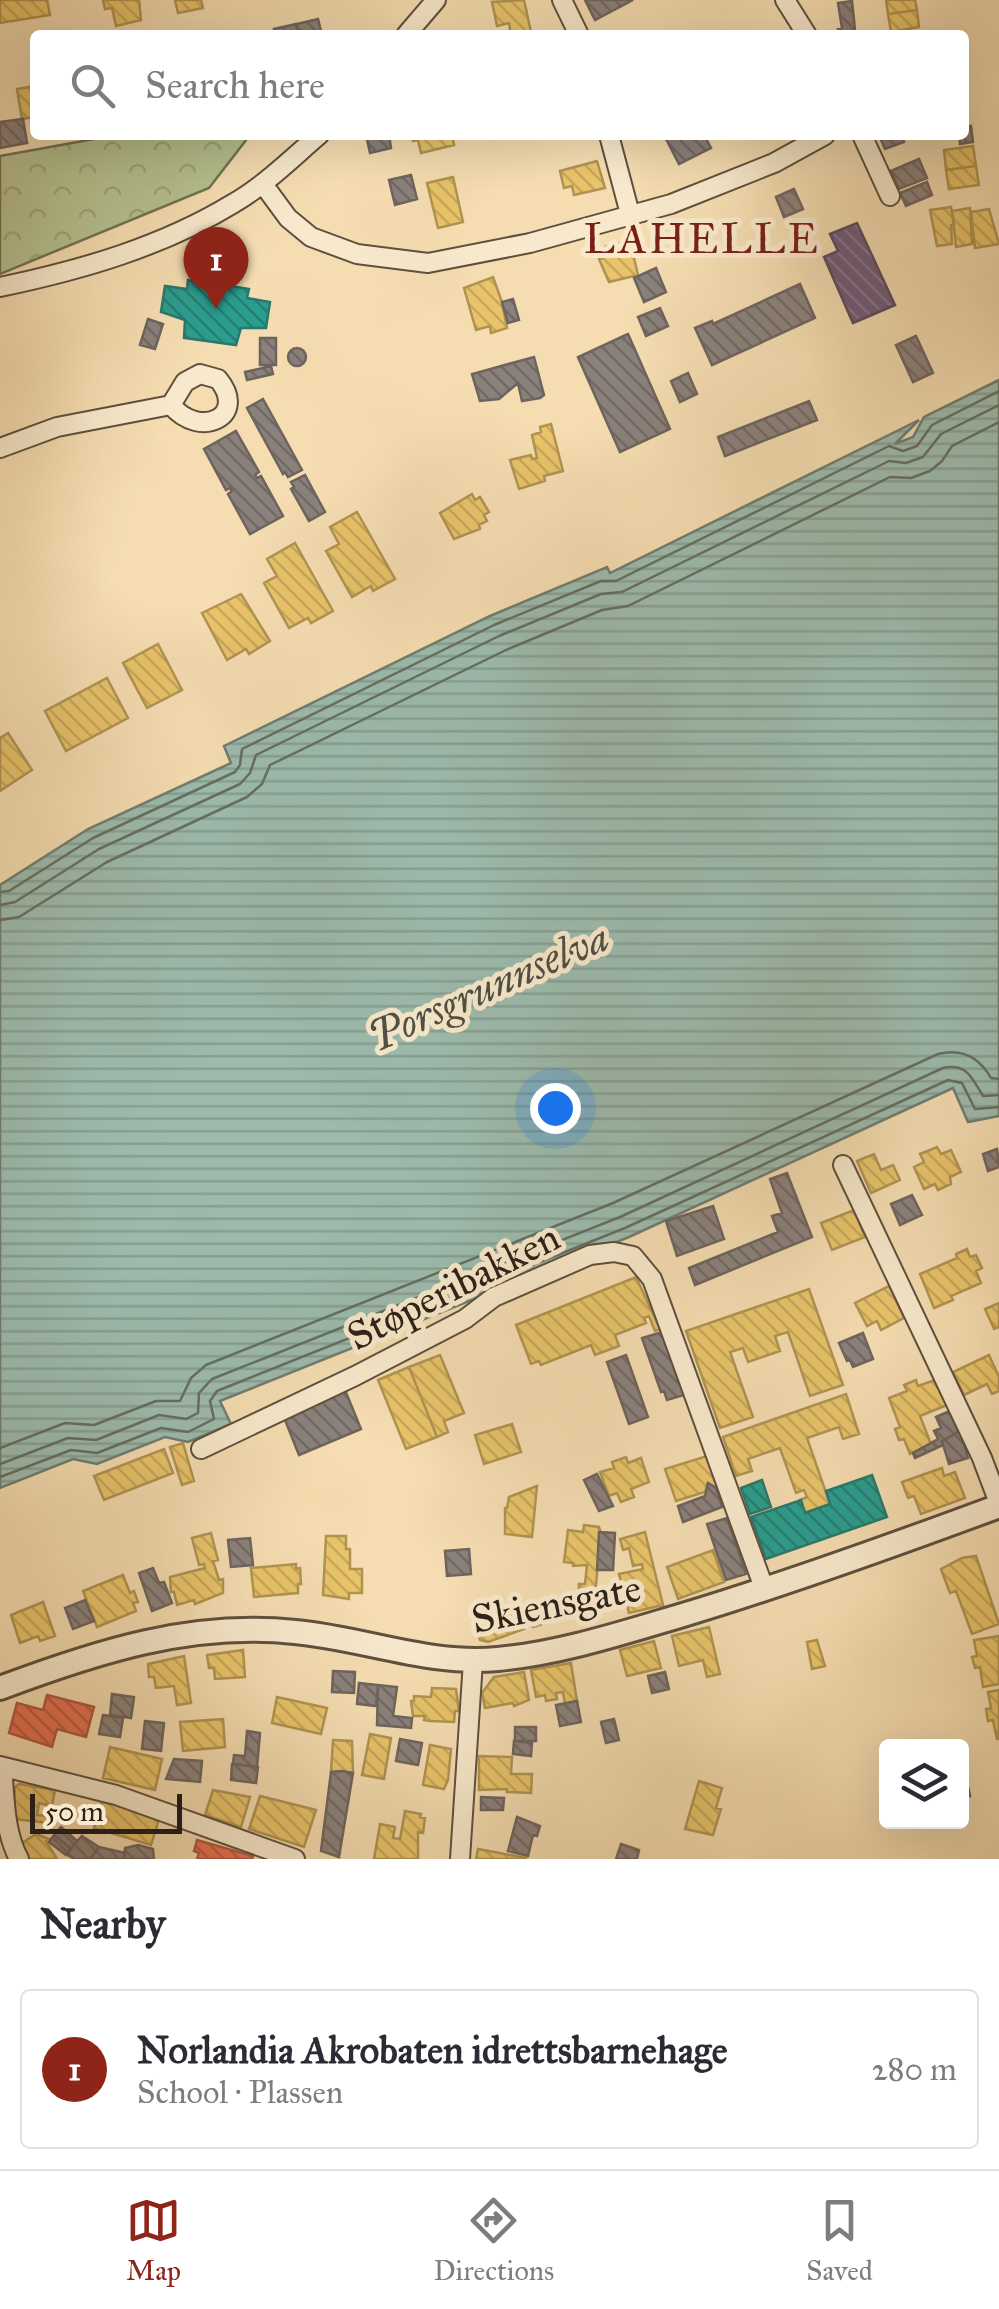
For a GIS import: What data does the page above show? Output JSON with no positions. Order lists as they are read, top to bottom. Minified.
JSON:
{"streets":{"street":["Støperibakken","Skiensgate"]},"crossings":[["Støperibakken","Skiensgate"]],"districts":["LAHELLE"],"water":["Porsgrunnselva"],"scale_bar":"50 m","page":{"search":"Search here","pins":"1","scale":"50 m","heading":"Nearby","list":[{"mark":"1","name":"Norlandia Akrobaten idrettsbarnehage","note":"School · Plassen","value":"280 m"}],"nav":["Map","Directions","Saved"]}}
